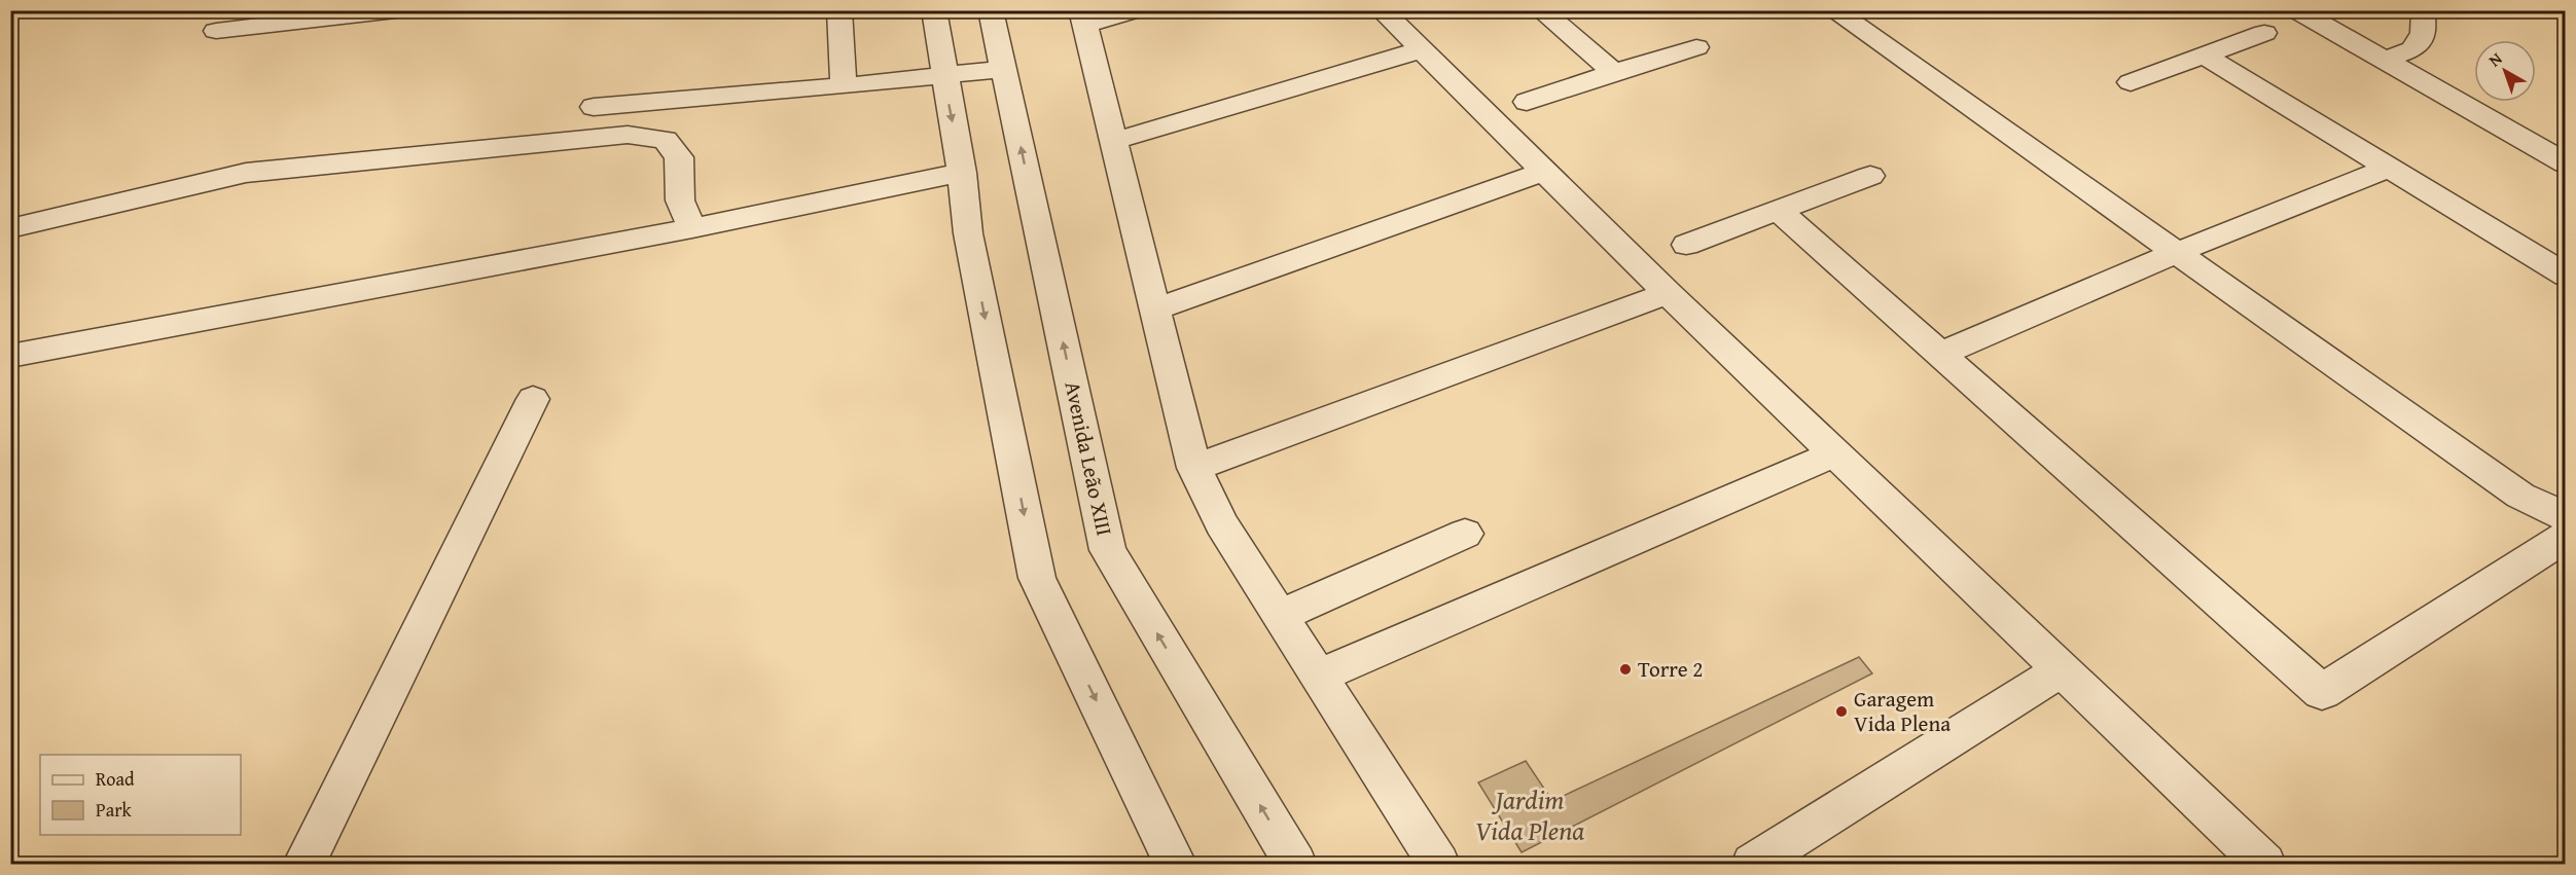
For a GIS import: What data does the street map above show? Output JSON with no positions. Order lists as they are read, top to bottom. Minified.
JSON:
{"streets":{"street":["Avenida Leão XIII"]},"parks":["Jardim Vida Plena"],"places":["Torre 2","Garagem Vida Plena"],"legend":["Road","Park"],"north":"top left"}
